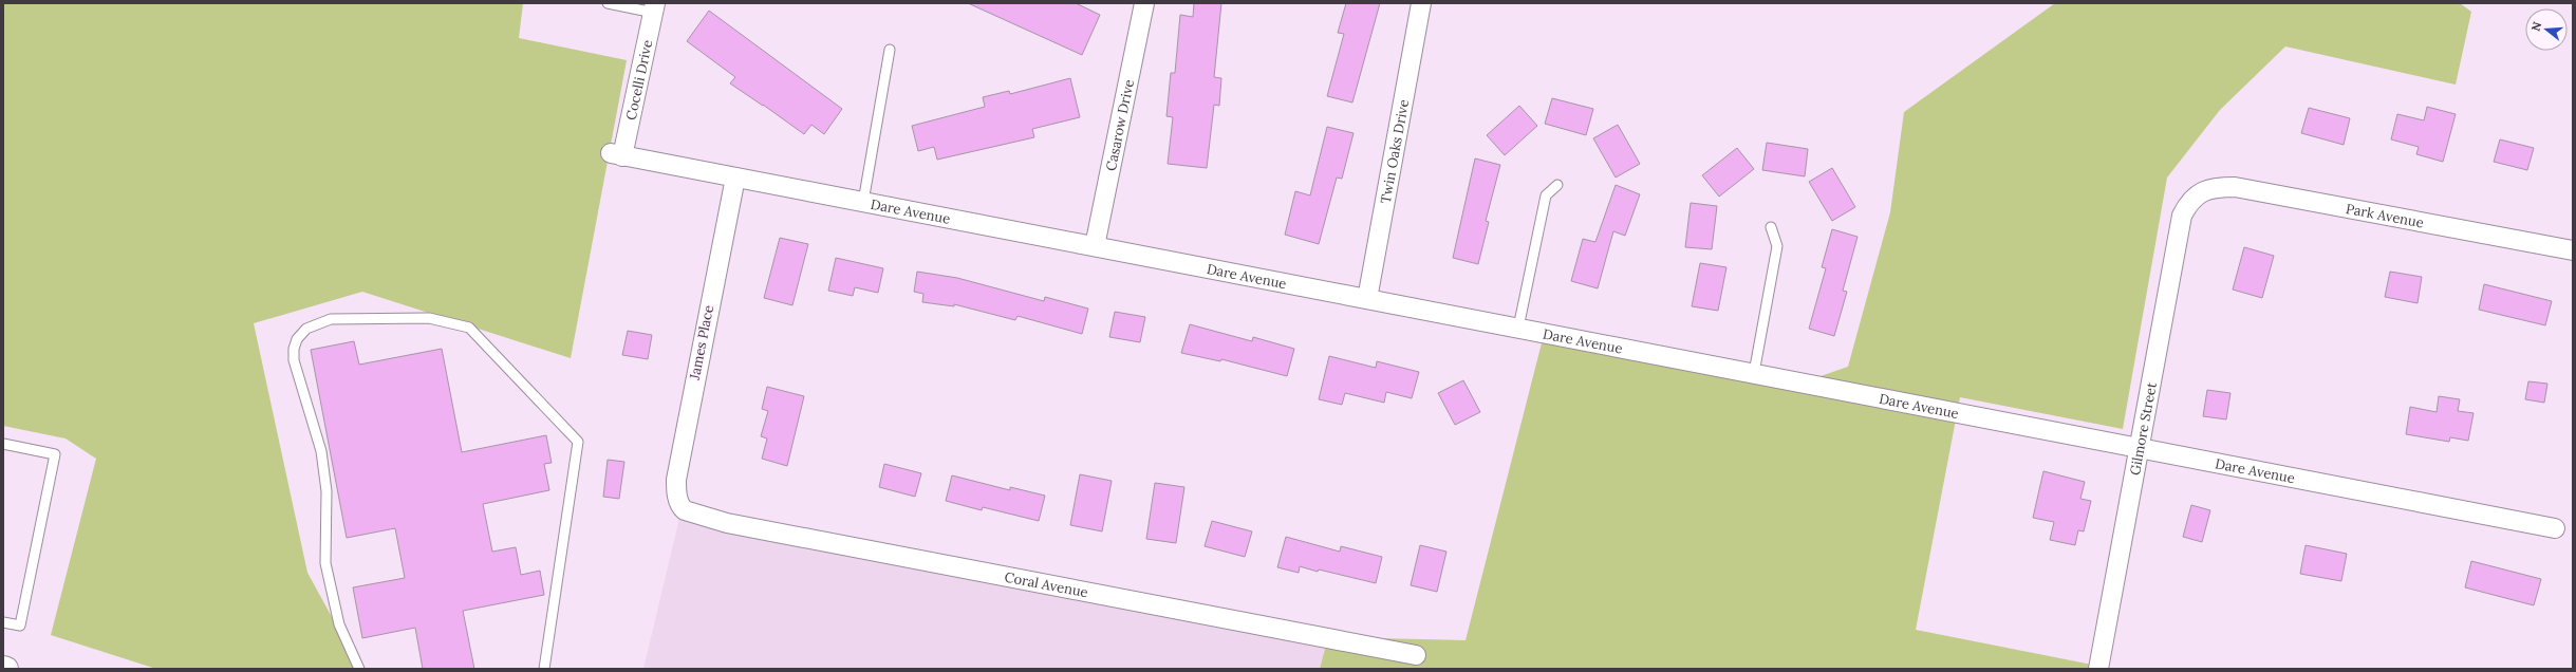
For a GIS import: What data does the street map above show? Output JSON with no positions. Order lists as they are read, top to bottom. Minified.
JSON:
{"streets":{"street":["Cocelli Drive","Casarow Drive","Twin Oaks Drive","Dare Avenue","Park Avenue","James Place","Gilmore Street","Coral Avenue"]},"crossings":[["Cocelli Drive","Dare Avenue"],["Casarow Drive","Dare Avenue"],["Twin Oaks Drive","Dare Avenue"],["Dare Avenue","James Place"],["Dare Avenue","Gilmore Street"],["Park Avenue","Gilmore Street"],["James Place","Coral Avenue"]],"north":"left"}
